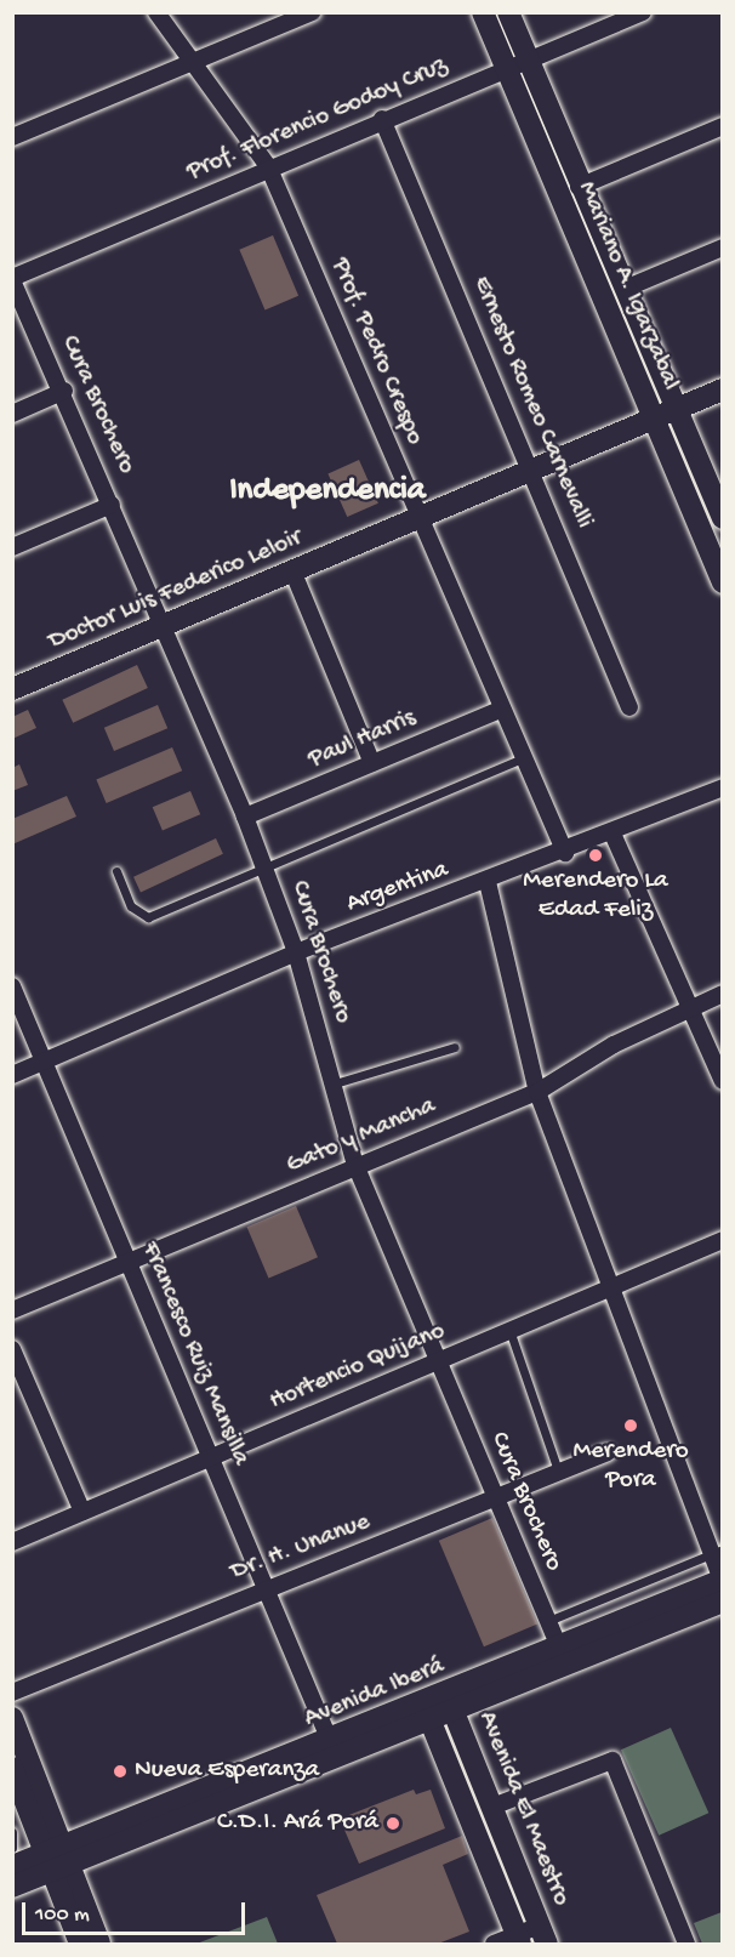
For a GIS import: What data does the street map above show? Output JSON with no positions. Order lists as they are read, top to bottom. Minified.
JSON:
{"streets":{"main road":["Mariano A. Igarzabal","Doctor Luis Federico Leloir","Avenida Iberá","Avenida El Maestro"],"street":["Prof. Florencio Godoy Cruz","Prof. Pedro Crespo","Ernesto Romeo Carnevalli","Cura Brochero","Paul Harris","Argentina","Gato y Mancha","Francesco Ruiz Mansilla","Hortencio Quijano","Dr. H. Unanue"]},"crossings":[["Prof. Florencio Godoy Cruz","Mariano A. Igarzabal"],["Prof. Florencio Godoy Cruz","Prof. Pedro Crespo"],["Prof. Florencio Godoy Cruz","Ernesto Romeo Carnevalli"],["Prof. Florencio Godoy Cruz","Cura Brochero"],["Mariano A. Igarzabal","Doctor Luis Federico Leloir"],["Prof. Pedro Crespo","Doctor Luis Federico Leloir"],["Prof. Pedro Crespo","Paul Harris"],["Prof. Pedro Crespo","Argentina"],["Ernesto Romeo Carnevalli","Doctor Luis Federico Leloir"],["Cura Brochero","Doctor Luis Federico Leloir"],["Cura Brochero","Paul Harris"],["Cura Brochero","Argentina"],["Cura Brochero","Gato y Mancha"],["Cura Brochero","Hortencio Quijano"],["Cura Brochero","Dr. H. Unanue"],["Cura Brochero","Avenida Iberá"],["Argentina","Francesco Ruiz Mansilla"],["Gato y Mancha","Francesco Ruiz Mansilla"],["Francesco Ruiz Mansilla","Hortencio Quijano"],["Francesco Ruiz Mansilla","Dr. H. Unanue"],["Francesco Ruiz Mansilla","Avenida Iberá"],["Avenida Iberá","Avenida El Maestro"]],"districts":["Independencia"],"places":["Merendero La Edad Feliz","Merendero Pora","Nueva Esperanza","C.D.I. Ará Porá"],"scale_bar":"100 m"}
